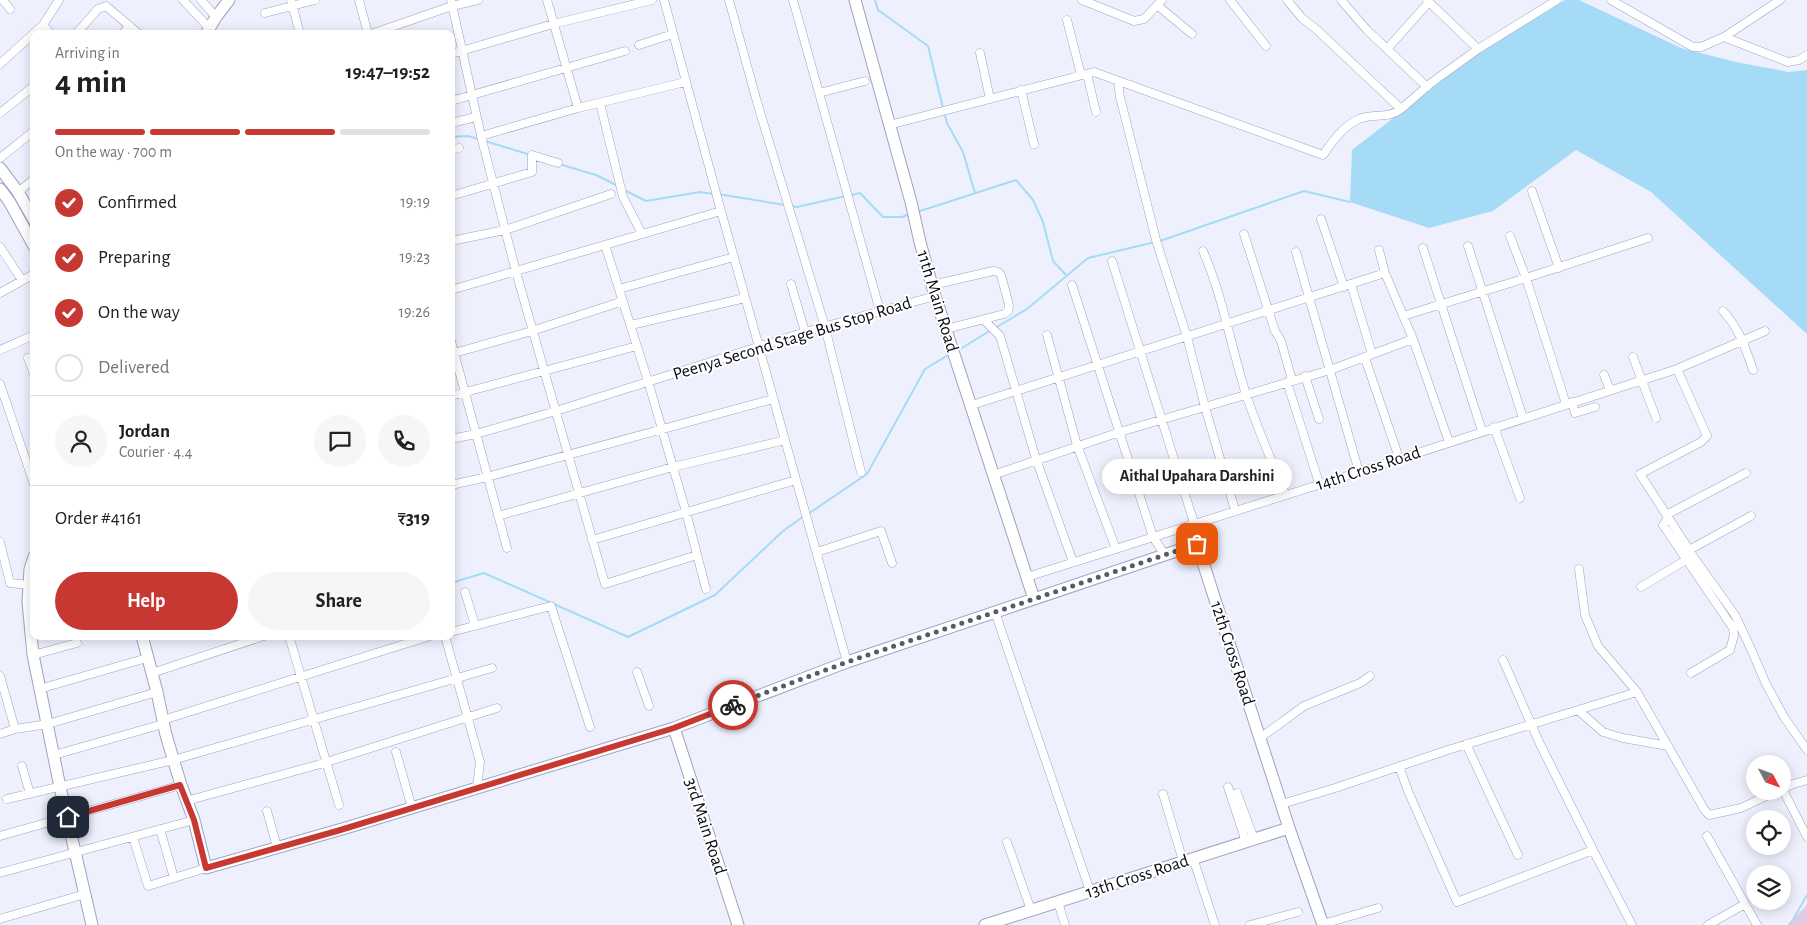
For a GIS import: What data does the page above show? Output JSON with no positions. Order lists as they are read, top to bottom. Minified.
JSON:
{"streets":{"street":["11th Main Road","Peenya Second Stage Bus Stop Road","14th Cross Road","12th Cross Road","3rd Main Road","13th Cross Road"]},"crossings":[["11th Main Road","Peenya Second Stage Bus Stop Road"],["11th Main Road","14th Cross Road"],["11th Main Road","12th Cross Road"],["12th Cross Road","13th Cross Road"]],"places":["Aithal Upahara Darshini"],"north":"bottom right","page":{"heading":["4 min","Arriving in","19:47–19:52"],"panel":["Jordan","Courier · 4.4","Order #4161","₹319"],"bar":"On the way · 700 m","list":[["Confirmed","19:19"],["Preparing","19:23"],["On the way","19:26"],"Delivered"],"bubble":"Aithal Upahara Darshini","buttons":["Help","Share"]}}
